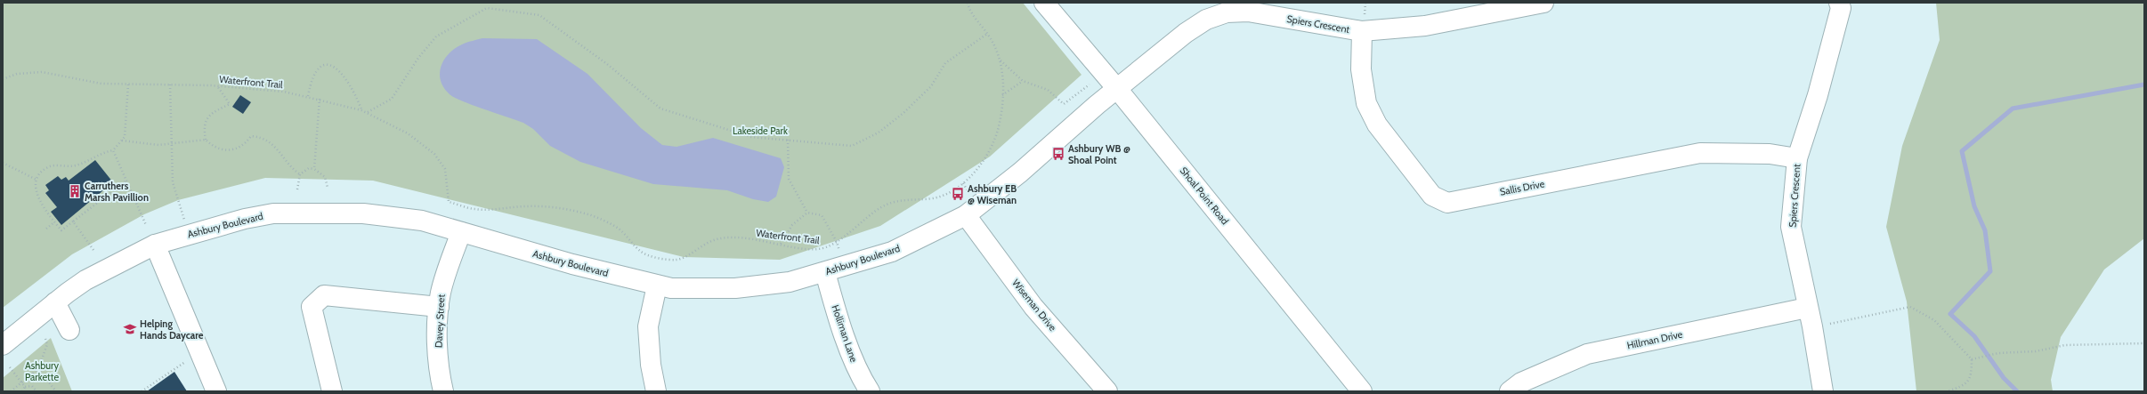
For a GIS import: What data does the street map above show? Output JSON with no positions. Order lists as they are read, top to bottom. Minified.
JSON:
{"streets":{"street":["Spiers Crescent","Sallis Drive","Shoal Point Road","Ashbury Boulevard","Wiseman Drive","Davey Street","Holliman Lane","Hillman Drive"],"path":["Waterfront Trail"]},"crossings":[["Spiers Crescent","Sallis Drive"],["Spiers Crescent","Shoal Point Road"],["Spiers Crescent","Ashbury Boulevard"],["Spiers Crescent","Hillman Drive"],["Shoal Point Road","Ashbury Boulevard"],["Ashbury Boulevard","Wiseman Drive"],["Ashbury Boulevard","Davey Street"],["Ashbury Boulevard","Holliman Lane"]],"parks":["Lakeside Park","Ashbury Parkette"],"places":{"bus stop":["Ashbury WB @ Shoal Point","Ashbury EB @ Wiseman"],"building":["Carruthers Marsh Pavillion"],"school or university":["Helping Hands Daycare"]}}
